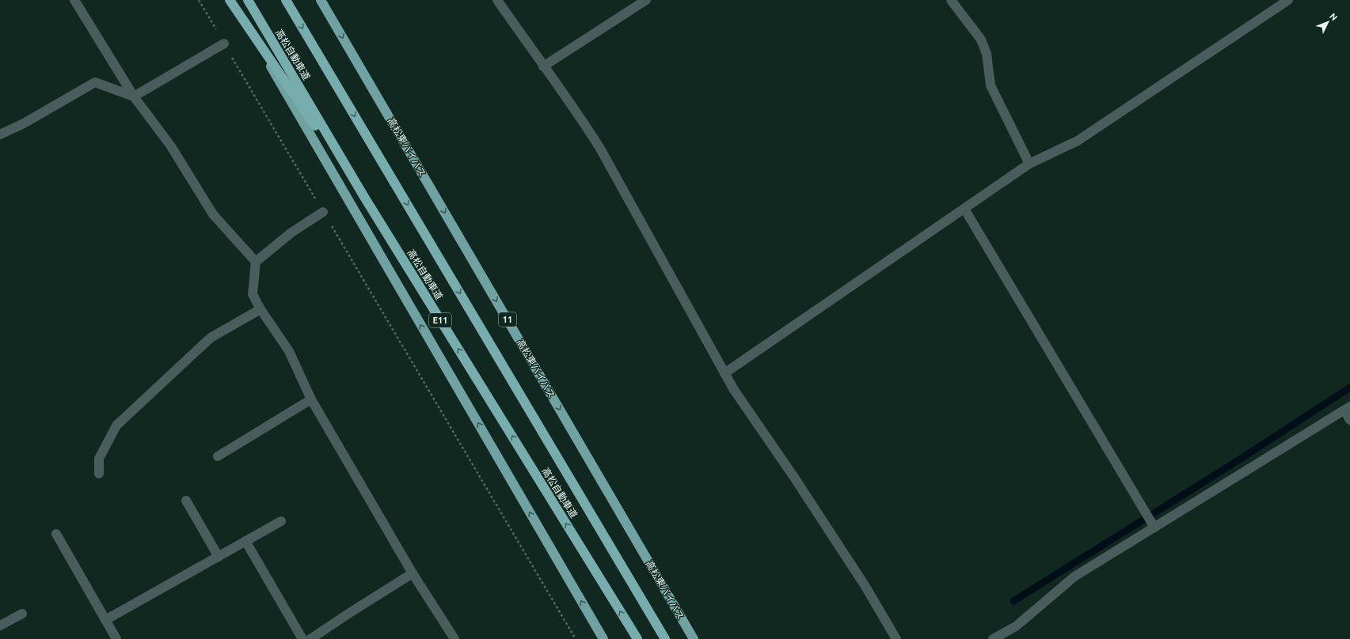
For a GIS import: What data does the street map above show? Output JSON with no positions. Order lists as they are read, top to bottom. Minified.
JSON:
{"streets":{"highway":["高松自動車道","高松東バイパス","11","E11"]},"north":"top right"}
